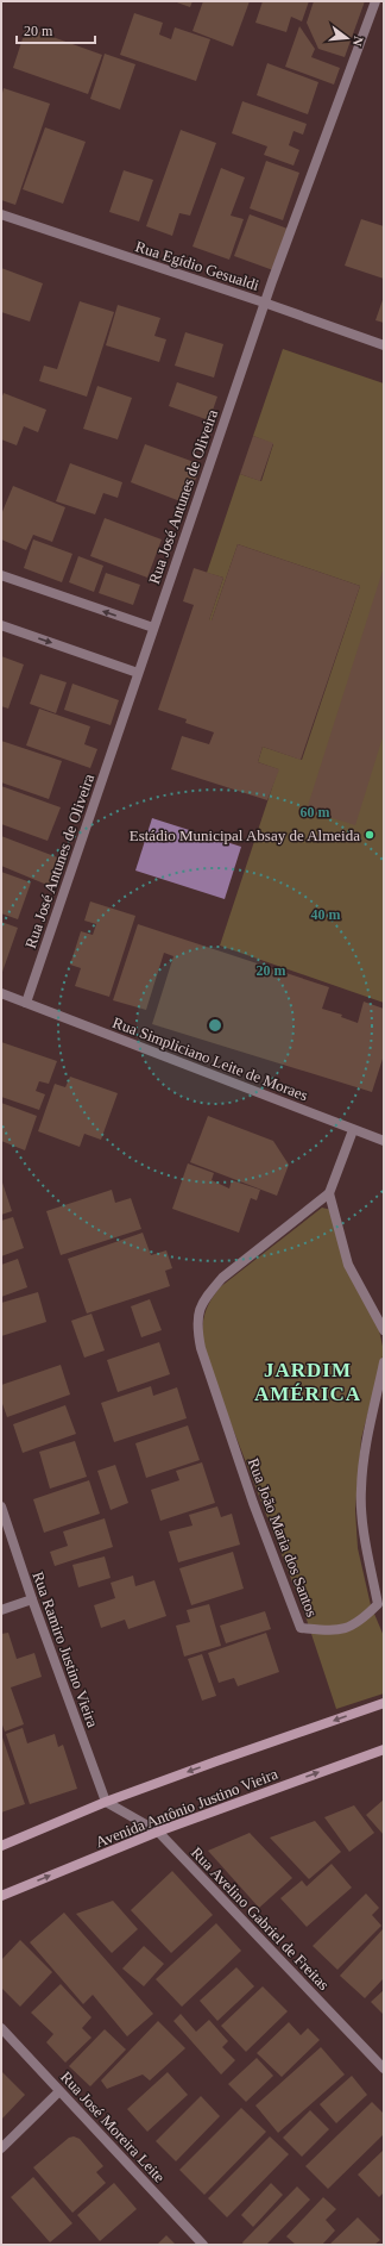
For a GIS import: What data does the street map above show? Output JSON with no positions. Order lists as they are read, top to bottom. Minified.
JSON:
{"streets":{"main road":["Avenida Antônio Justino Vieira"],"street":["Rua Egídio Gesualdi","Rua José Antunes de Oliveira","Rua Simpliciano Leite de Moraes","Rua João Maria dos Santos","Rua Ramiro Justino Vieira","Rua Avelino Gabriel de Freitas","Rua José Moreira Leite"]},"crossings":[["Rua Egídio Gesualdi","Rua José Antunes de Oliveira"],["Rua José Antunes de Oliveira","Rua Simpliciano Leite de Moraes"],["Rua Ramiro Justino Vieira","Avenida Antônio Justino Vieira"],["Rua Ramiro Justino Vieira","Rua Avelino Gabriel de Freitas"],["Avenida Antônio Justino Vieira","Rua Avelino Gabriel de Freitas"]],"districts":["JARDIM AMÉRICA"],"places":["Estádio Municipal Absay de Almeida"],"scale_bar":"20 m","north":"right","rings":["60 m","40 m","20 m"]}
